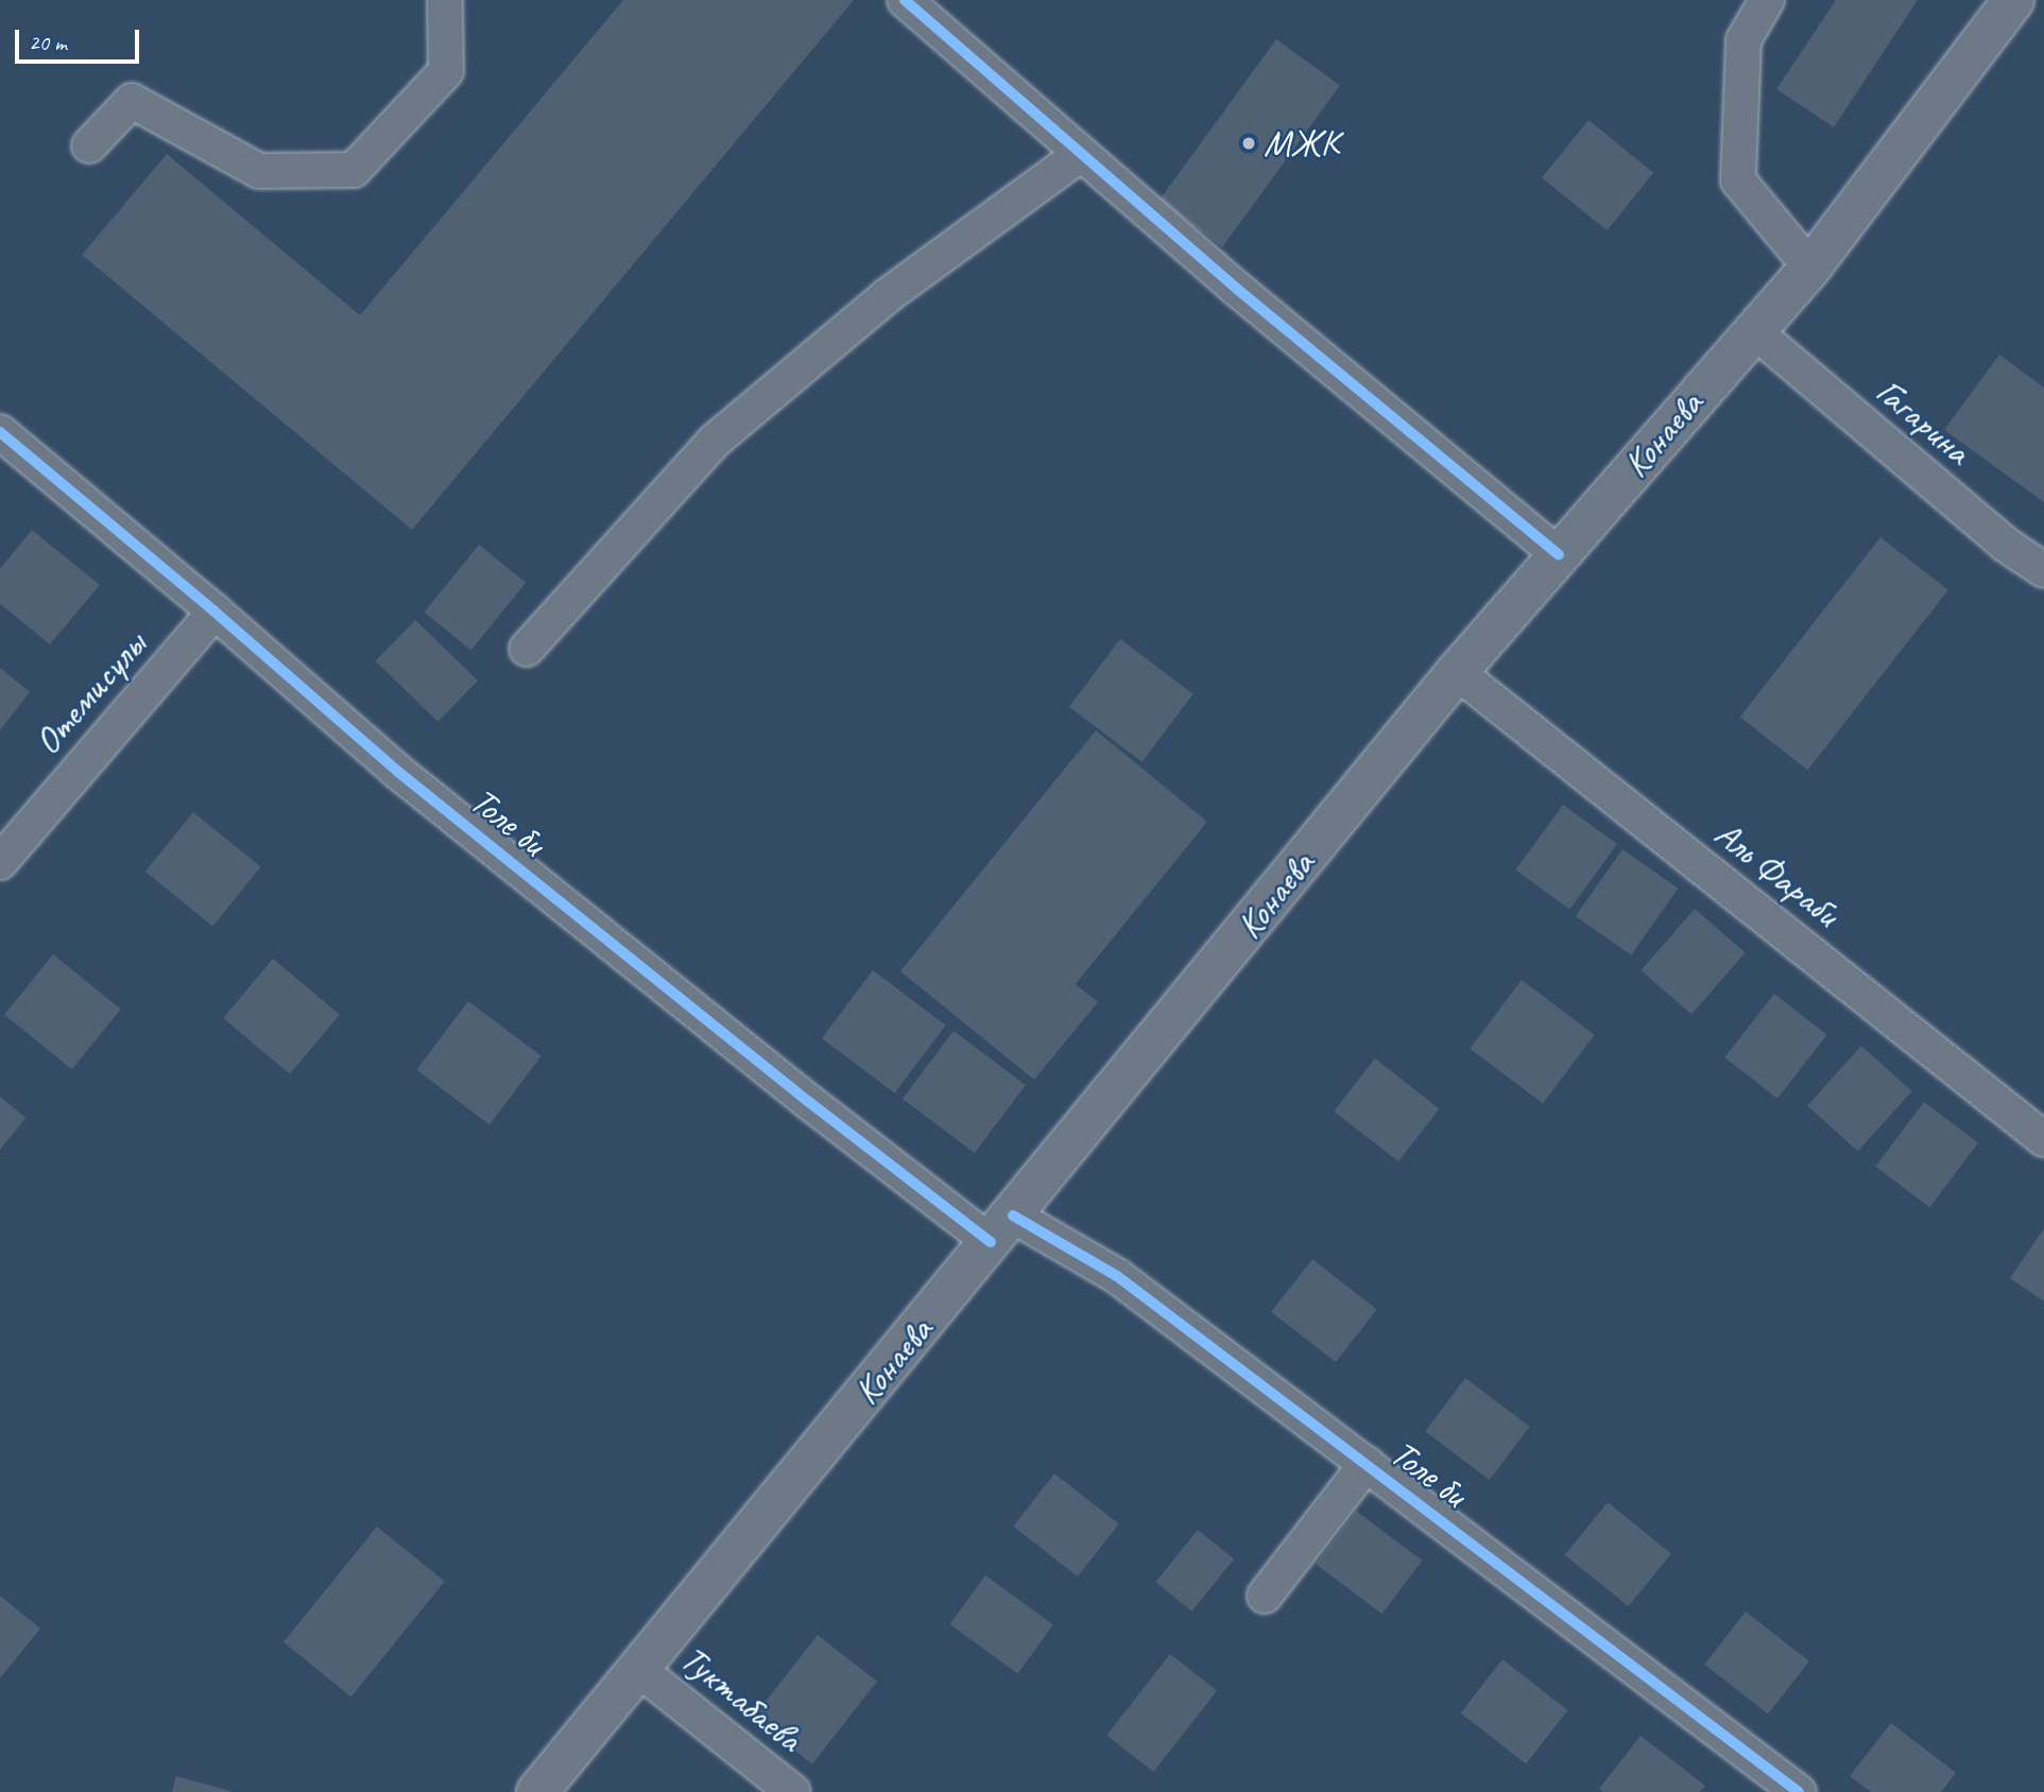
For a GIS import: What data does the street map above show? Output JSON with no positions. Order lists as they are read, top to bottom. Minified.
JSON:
{"streets":{"main road":["Конаева"],"street":["Гагарина","Отемисулы","Толе би","Аль Фараби","Туктабаева"]},"crossings":[["Гагарина","Конаева"],["Конаева","Толе би"],["Конаева","Аль Фараби"],["Конаева","Туктабаева"],["Отемисулы","Толе би"]],"places":["МЖК"],"scale_bar":"20 m"}
